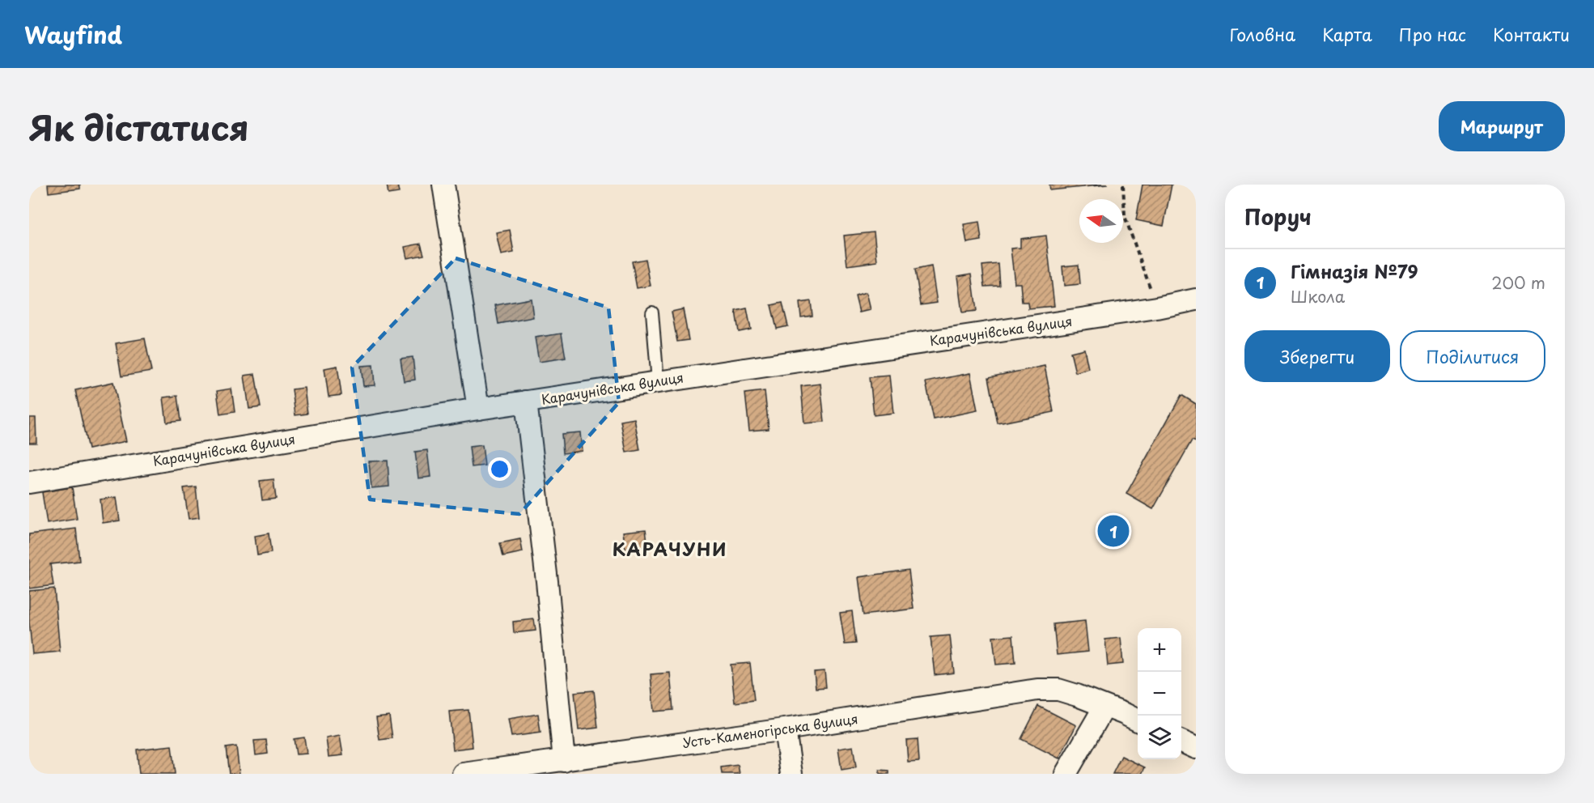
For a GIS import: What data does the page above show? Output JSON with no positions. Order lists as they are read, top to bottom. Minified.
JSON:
{"streets":{"street":["Карачунівська вулиця","Усть-Каменогірська вулиця"]},"districts":["КАРАЧУНИ"],"north":"left","page":{"header":"Wayfind","nav":["Головна","Карта","Про нас","Контакти"],"title":"Як дістатися","buttons":["Маршрут",["Зберегти","Поділитися"]],"heading":"Поруч","list":[{"mark":"1","name":"Гімназія №79","note":"Школа","value":"200 m"}],"pins":"1","map_buttons":["+","−"]}}
